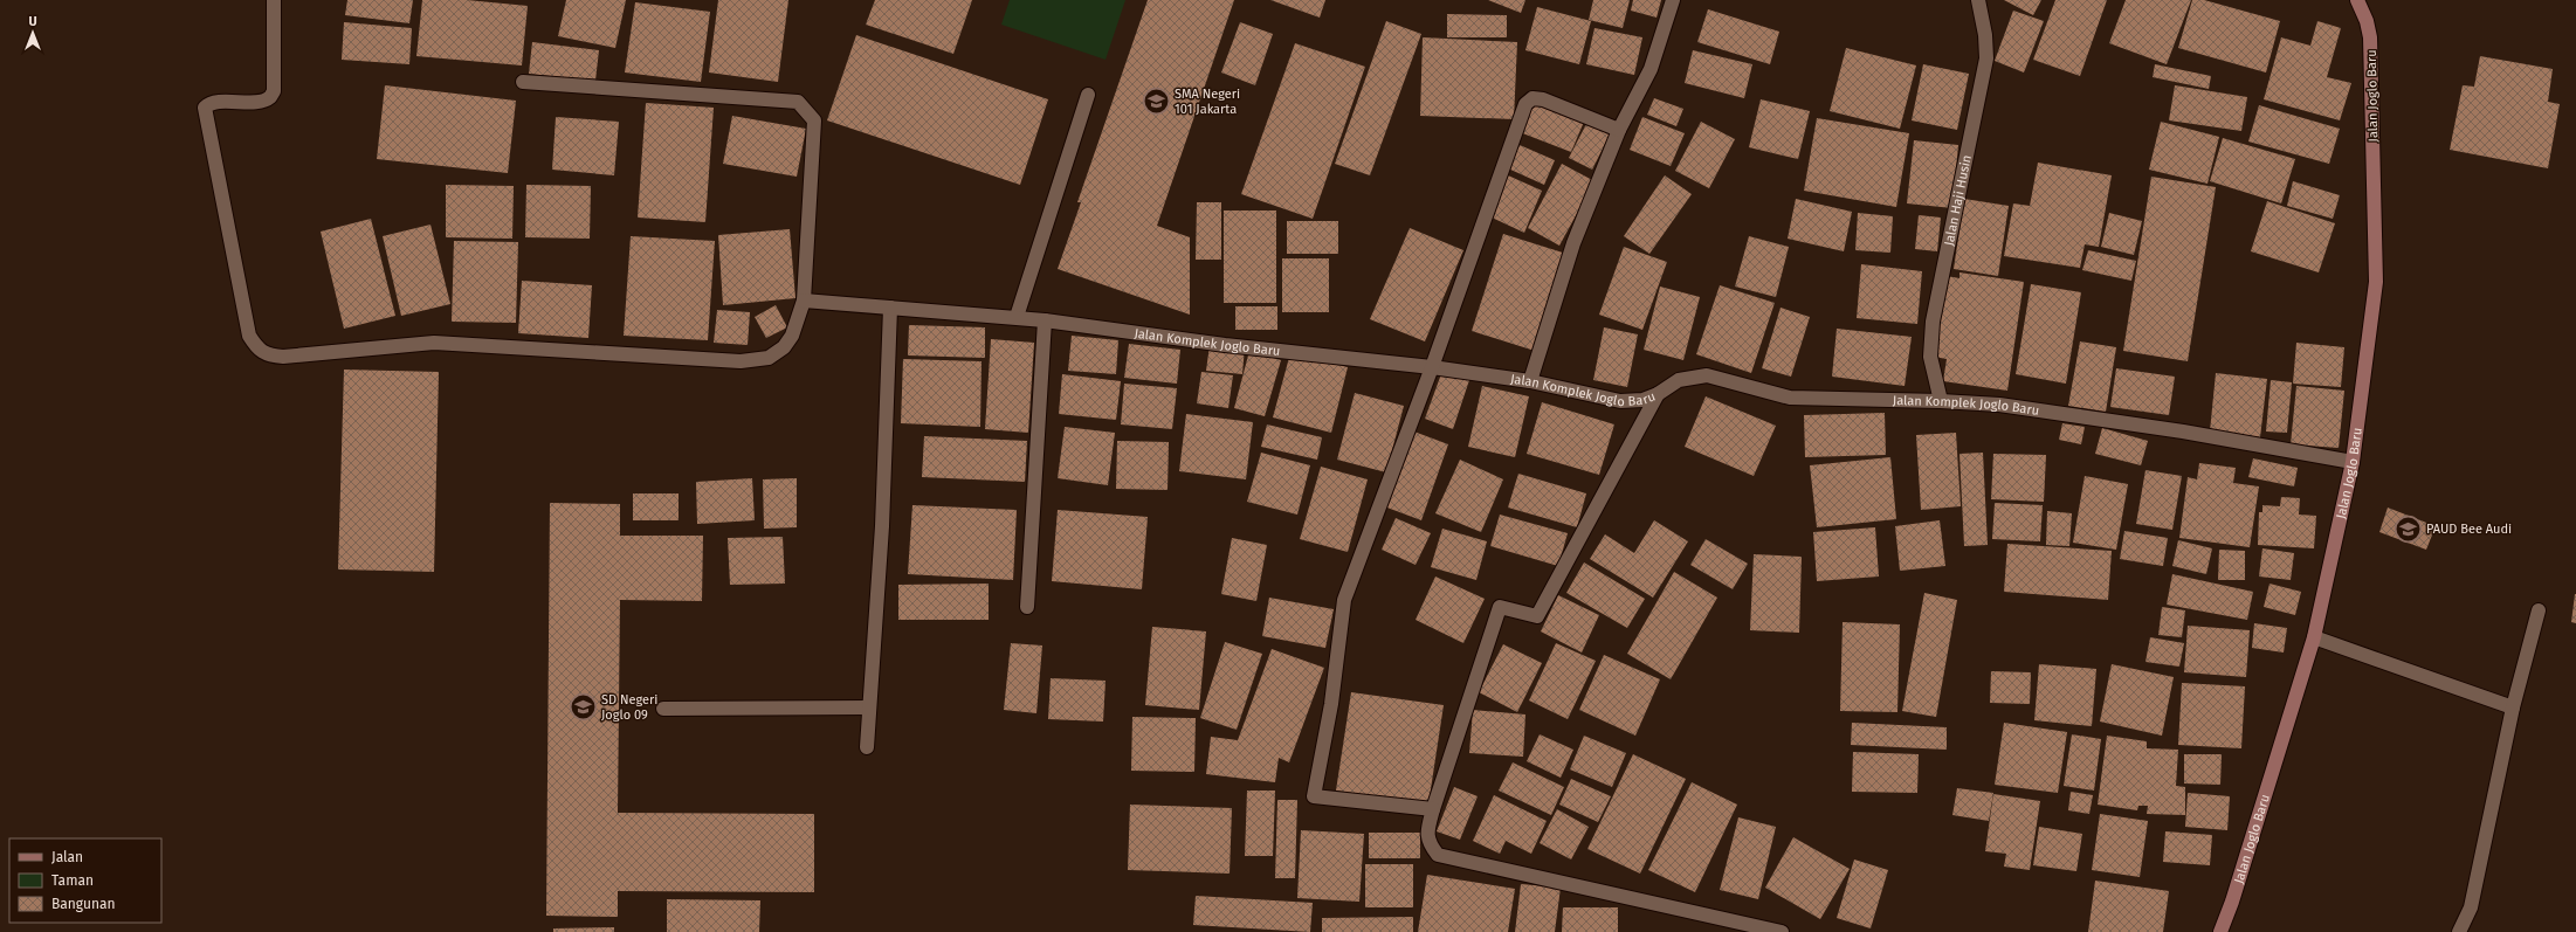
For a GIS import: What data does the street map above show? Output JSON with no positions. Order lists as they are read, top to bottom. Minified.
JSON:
{"streets":{"street":["Jalan Joglo Baru","Jalan Haji Husin","Jalan Komplek Joglo Baru"]},"crossings":[["Jalan Joglo Baru","Jalan Komplek Joglo Baru"],["Jalan Haji Husin","Jalan Komplek Joglo Baru"]],"places":{"school or university":["SMA Negeri 101 Jakarta","PAUD Bee Audi","SD Negeri Joglo 09"]},"legend":["Jalan","Taman","Bangunan"],"north":"top"}
